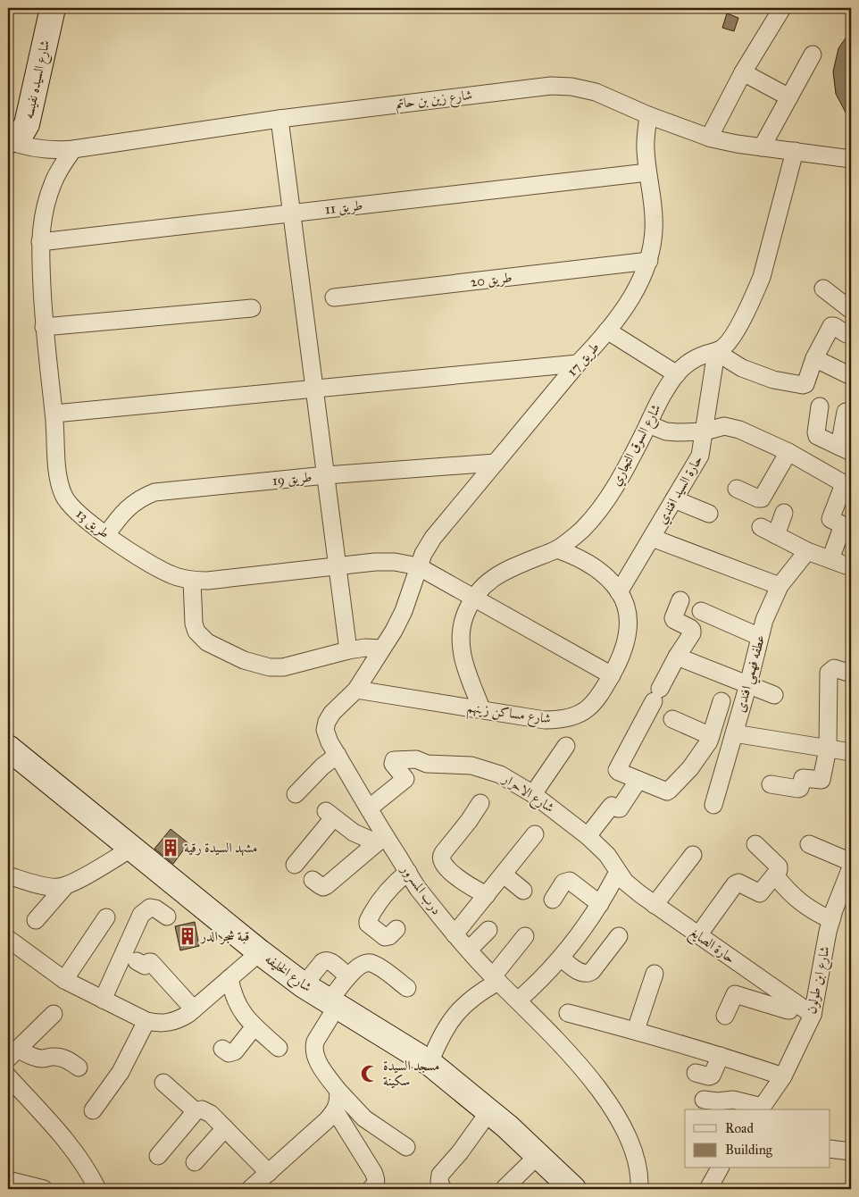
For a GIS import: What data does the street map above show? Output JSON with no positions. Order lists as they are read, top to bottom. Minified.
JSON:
{"streets":{"street":["شارع السيده نفيسه","شارع زين بن حاتم","طريق 11","طريق 20","طريق 17","شارع السوق التجاري","طريق 19","حارة السيد افندي","طريق 13","عطفه فهمي افندى","شارع مساكن زينهم","شارع الاحرار","درب المسرور","حارة الصايغ","شارع الخليفه","شارع ابن طولون"]},"crossings":[["شارع السيده نفيسه","شارع زين بن حاتم"],["شارع زين بن حاتم","طريق 17"],["شارع زين بن حاتم","شارع السوق التجاري"],["شارع زين بن حاتم","طريق 13"],["طريق 11","طريق 17"],["طريق 11","طريق 13"],["طريق 20","طريق 17"],["طريق 17","طريق 19"],["طريق 17","طريق 13"],["طريق 17","درب المسرور"],["شارع السوق التجاري","حارة السيد افندي"],["شارع السوق التجاري","طريق 13"],["شارع السوق التجاري","شارع مساكن زينهم"],["طريق 19","طريق 13"],["حارة السيد افندي","شارع مساكن زينهم"],["طريق 13","شارع مساكن زينهم"],["طريق 13","درب المسرور"],["شارع مساكن زينهم","درب المسرور"],["شارع الاحرار","درب المسرور"],["شارع الاحرار","حارة الصايغ"],["حارة الصايغ","شارع ابن طولون"]],"places":{"building":["مشهد السيدة رقية","قبة شجر الدر"],"mosque":["مسجد السيدة سكينة"]},"legend":["Road","Building"]}
